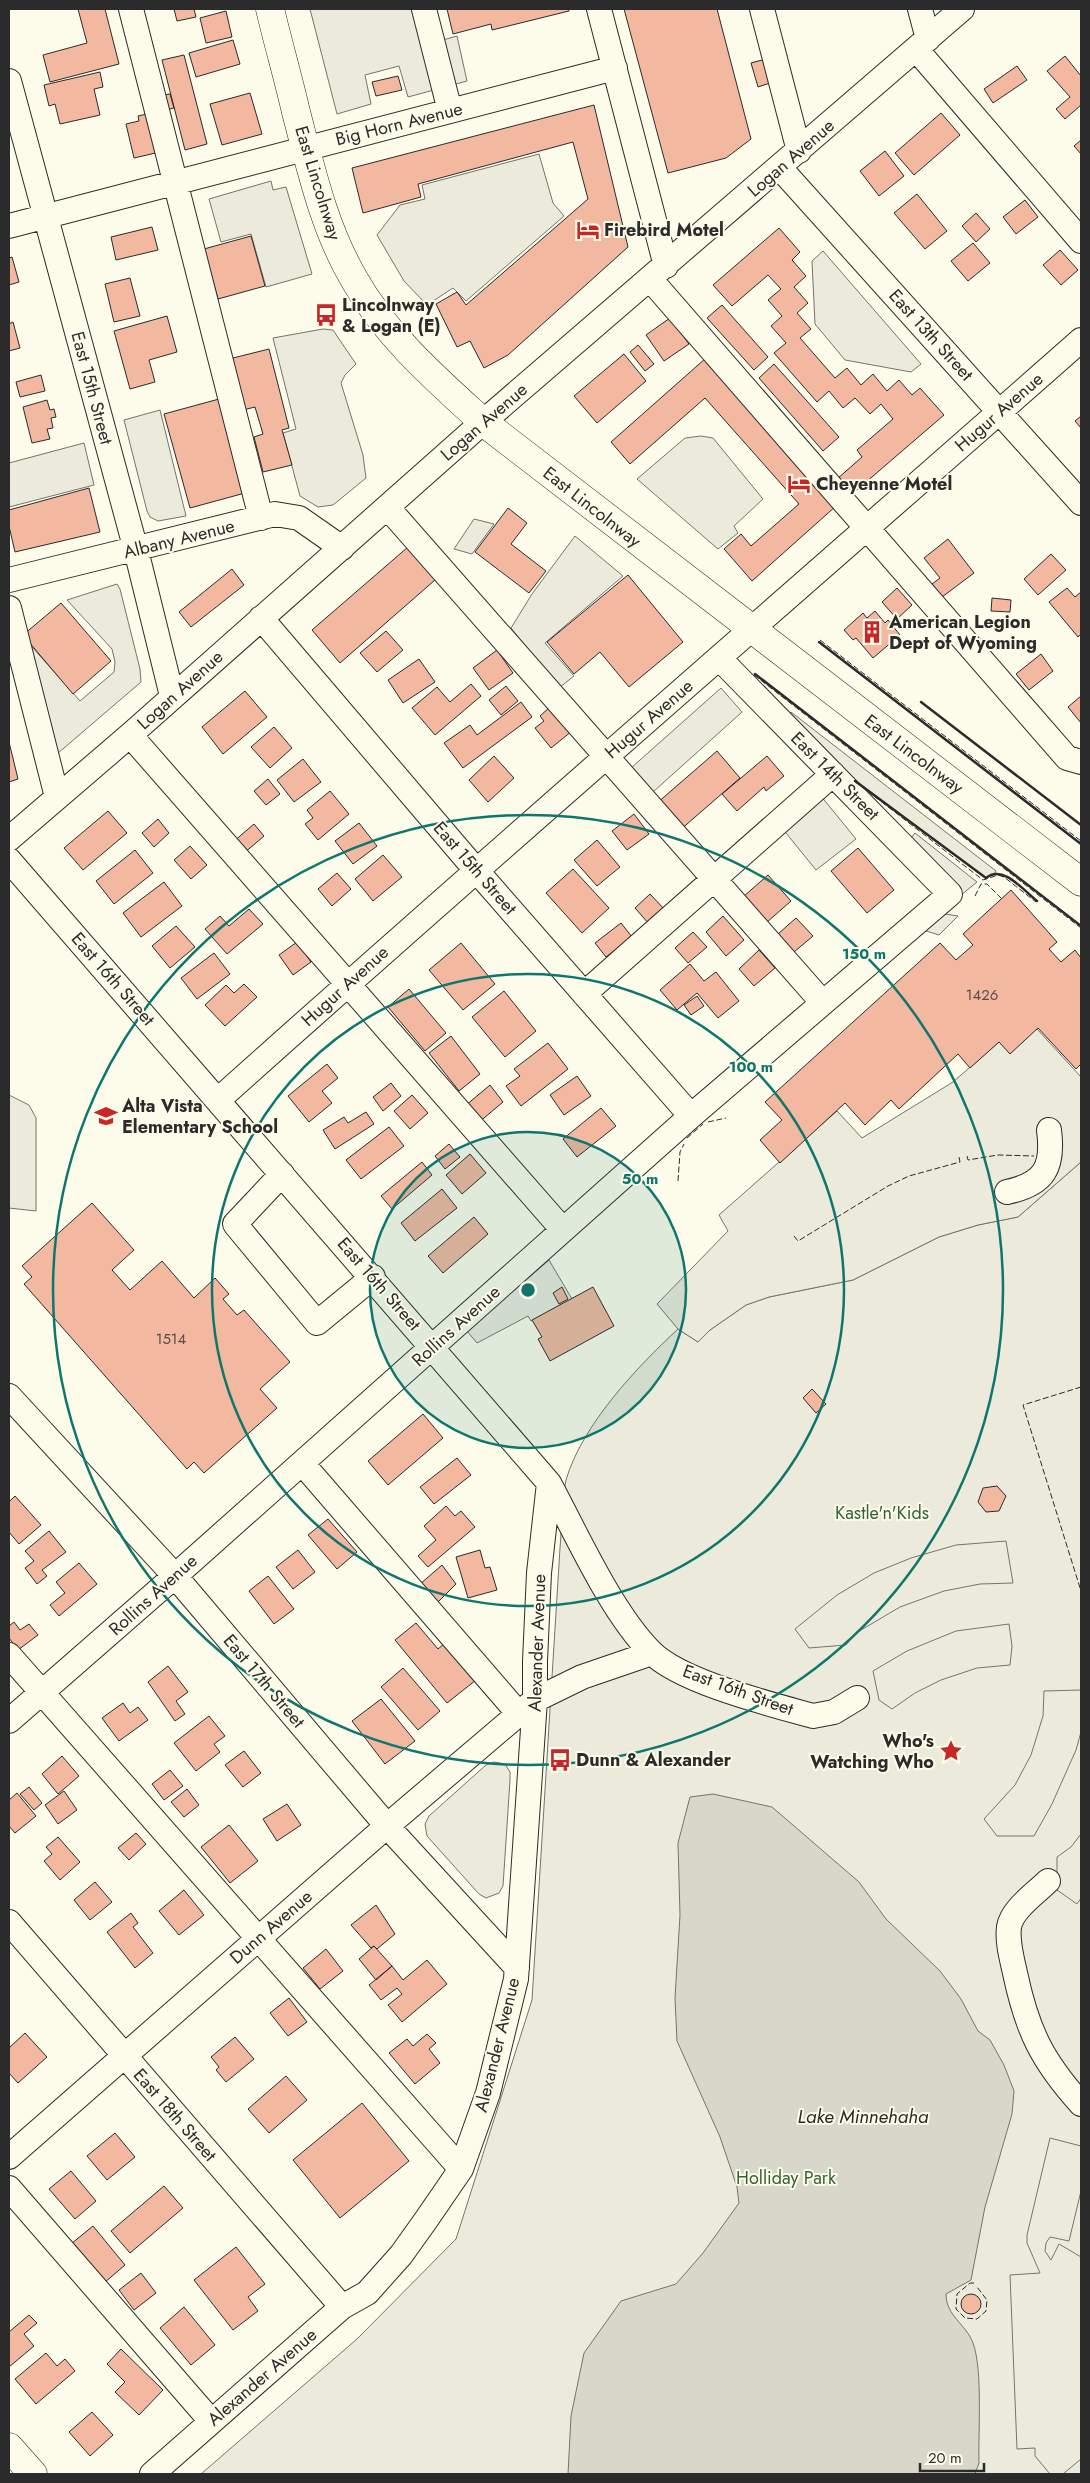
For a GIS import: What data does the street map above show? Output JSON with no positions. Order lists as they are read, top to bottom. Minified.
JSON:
{"streets":{"main road":["East Lincolnway"],"street":["Big Horn Avenue","Logan Avenue","East 13th Street","East 15th Street","Hugur Avenue","Albany Avenue","East 14th Street","East 16th Street","Rollins Avenue","Alexander Avenue","East 17th Street","Dunn Avenue","East 18th Street"]},"crossings":[["Big Horn Avenue","East Lincolnway"],["Big Horn Avenue","East 15th Street"],["Logan Avenue","East Lincolnway"],["Logan Avenue","East 13th Street"],["Logan Avenue","East 15th Street"],["Logan Avenue","Albany Avenue"],["East Lincolnway","Hugur Avenue"],["East 13th Street","Hugur Avenue"],["East 15th Street","Hugur Avenue"],["East 15th Street","Albany Avenue"],["East 15th Street","Rollins Avenue"],["Hugur Avenue","East 14th Street"],["Hugur Avenue","East 16th Street"],["East 14th Street","Rollins Avenue"],["East 16th Street","Rollins Avenue"],["East 16th Street","Alexander Avenue"],["East 16th Street","Dunn Avenue"],["Rollins Avenue","East 17th Street"],["Alexander Avenue","East 17th Street"],["Alexander Avenue","Dunn Avenue"],["Alexander Avenue","East 18th Street"],["East 17th Street","Dunn Avenue"],["Dunn Avenue","East 18th Street"]],"water":["Lake Minnehaha"],"parks":["Kastle'n'Kids","Holliday Park"],"places":{"hotel":["Firebird Motel","Cheyenne Motel"],"bus stop":["Lincolnway & Logan (E)","Dunn & Alexander"],"building":["American Legion Dept of Wyoming"],"school or university":["Alta Vista Elementary School"],"place":["Who's Watching Who"]},"house_numbers":["1426","1514"],"scale_bar":"20 m","rings":["150 m","100 m","50 m"]}
